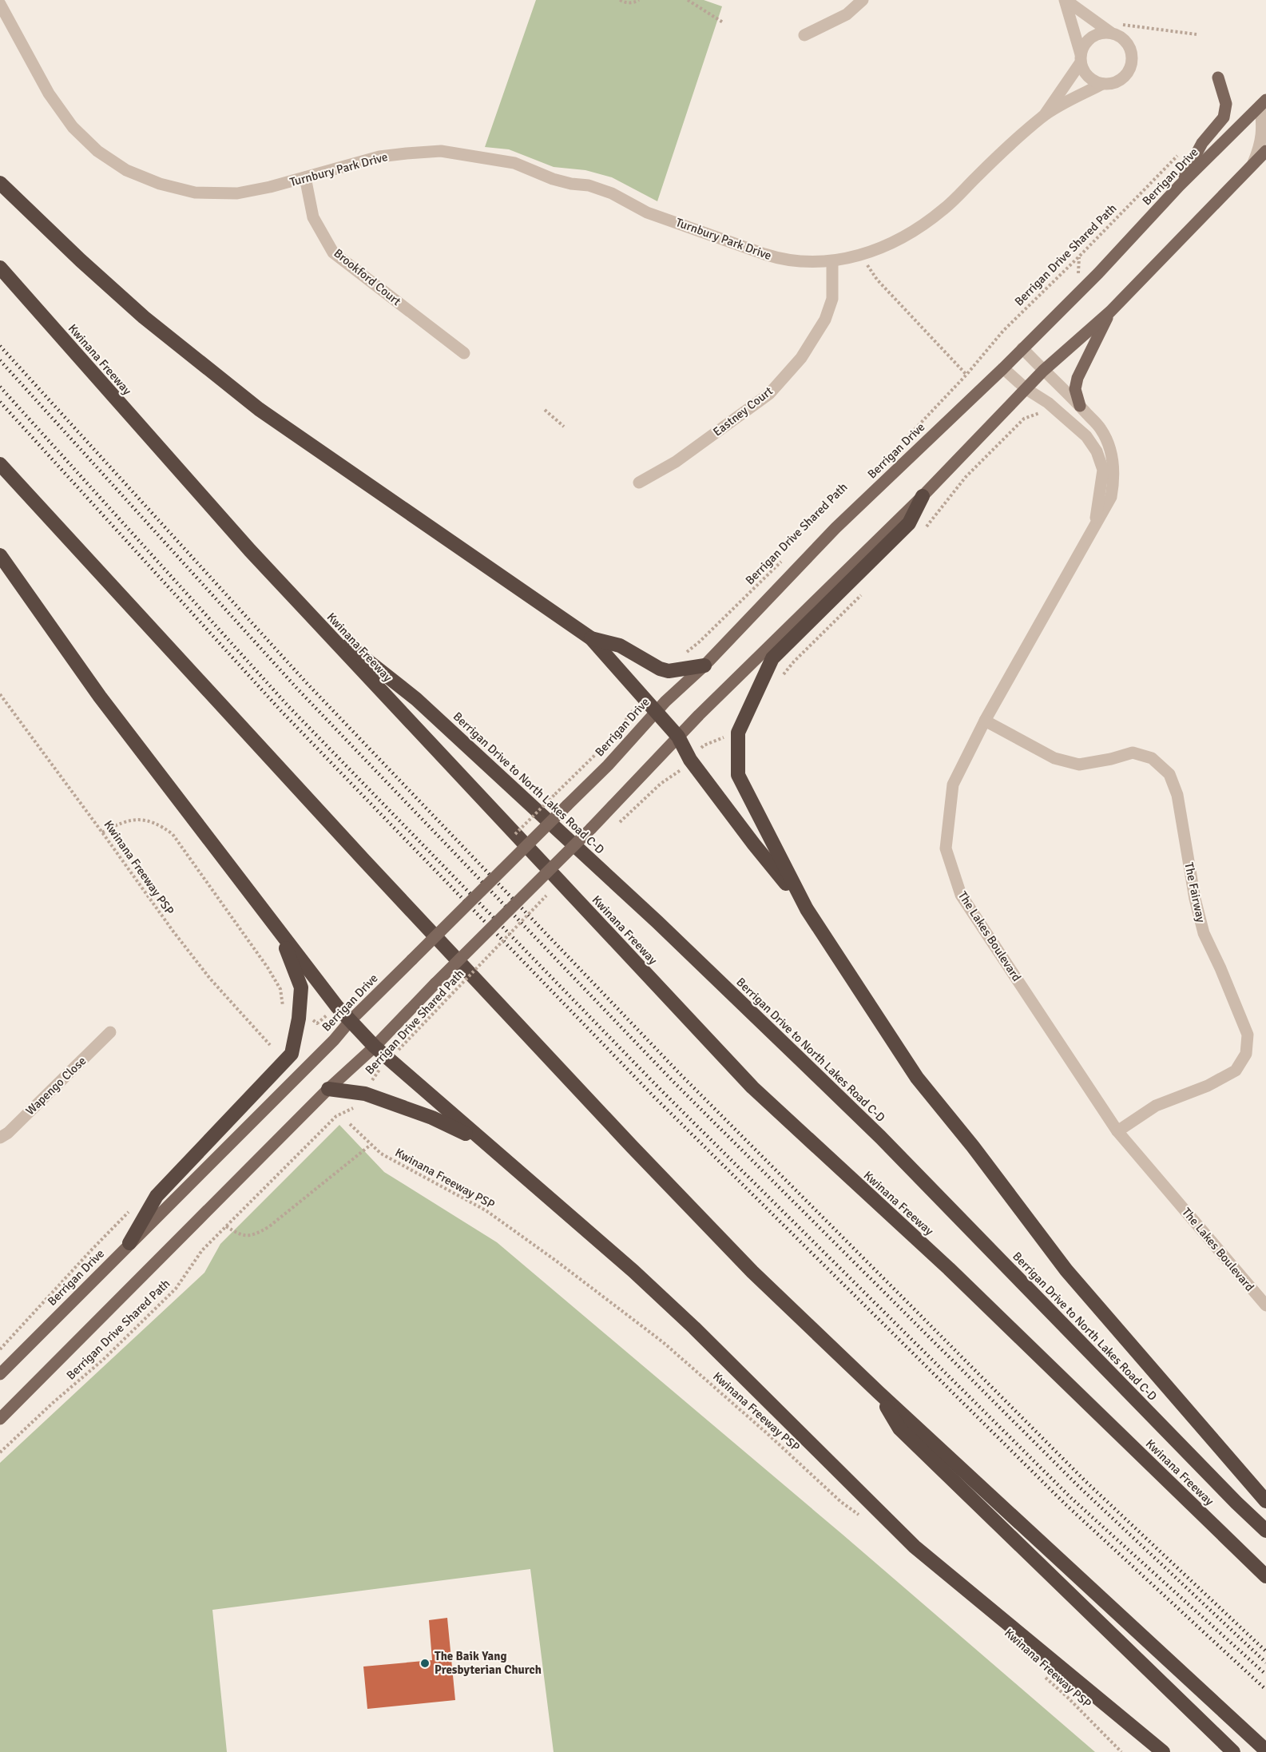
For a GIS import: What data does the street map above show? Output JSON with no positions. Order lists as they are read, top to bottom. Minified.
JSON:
{"streets":{"highway":["Kwinana Freeway","Berrigan Drive to North Lakes Road C-D"],"main road":["Berrigan Drive"],"street":["Turnbury Park Drive","Brookford Court","Eastney Court","The Fairway","The Lakes Boulevard","Wapengo Close"],"path":["Berrigan Drive Shared Path","Kwinana Freeway PSP"]},"crossings":[["Turnbury Park Drive","Brookford Court"],["Turnbury Park Drive","Eastney Court"],["Berrigan Drive","The Lakes Boulevard"],["Kwinana Freeway","Berrigan Drive to North Lakes Road C-D"],["The Fairway","The Lakes Boulevard"]],"places":["The Baik Yang Presbyterian Church"]}
